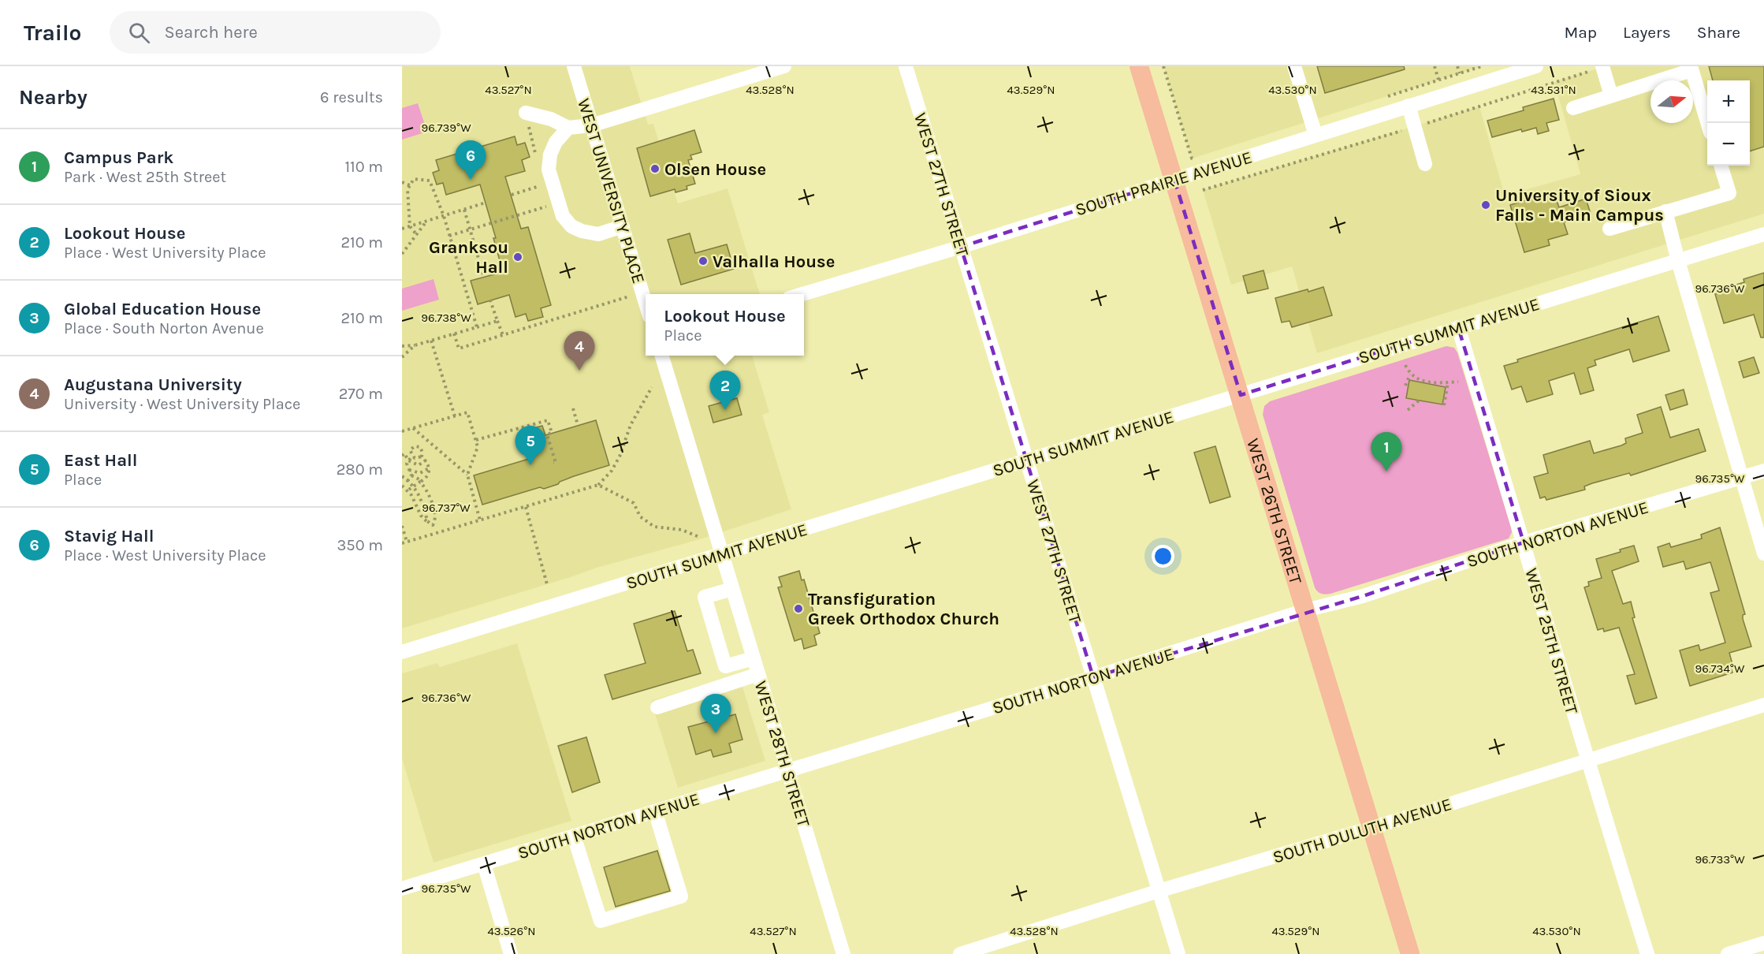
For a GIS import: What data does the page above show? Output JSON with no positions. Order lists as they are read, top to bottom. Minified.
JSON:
{"streets":{"main road":["WEST 26TH STREET"],"street":["SOUTH PRAIRIE AVENUE","WEST 27TH STREET","WEST UNIVERSITY PLACE","SOUTH SUMMIT AVENUE","SOUTH NORTON AVENUE","WEST 25TH STREET","WEST 28TH STREET","SOUTH DULUTH AVENUE"]},"crossings":[["SOUTH PRAIRIE AVENUE","WEST 27TH STREET"],["SOUTH PRAIRIE AVENUE","WEST 26TH STREET"],["WEST 27TH STREET","SOUTH SUMMIT AVENUE"],["WEST 27TH STREET","SOUTH NORTON AVENUE"],["WEST 27TH STREET","SOUTH DULUTH AVENUE"],["SOUTH SUMMIT AVENUE","WEST 26TH STREET"],["SOUTH SUMMIT AVENUE","WEST 25TH STREET"],["SOUTH SUMMIT AVENUE","WEST 28TH STREET"],["WEST 26TH STREET","SOUTH NORTON AVENUE"],["WEST 26TH STREET","SOUTH DULUTH AVENUE"],["SOUTH NORTON AVENUE","WEST 25TH STREET"],["SOUTH NORTON AVENUE","WEST 28TH STREET"],["WEST 25TH STREET","SOUTH DULUTH AVENUE"]],"places":["Olsen House","University of Sioux Falls - Main Campus","Granksou Hall","Valhalla House","Transfiguration Greek Orthodox Church"],"north":"right","page":{"header":"Trailo","search":"Search here","nav":["Map","Layers","Share"],"heading":["Nearby","6 results"],"map_buttons":["+","−"],"list":[{"mark":"1","name":"Campus Park","note":"Park · West 25th Street","value":"110 m"},{"mark":"2","name":"Lookout House","note":"Place · West University Place","value":"210 m"},{"mark":"3","name":"Global Education House","note":"Place · South Norton Avenue","value":"210 m"},{"mark":"4","name":"Augustana University","note":"University · West University Place","value":"270 m"},{"mark":"5","name":"East Hall","note":"Place","value":"280 m"},{"mark":"6","name":"Stavig Hall","note":"Place · West University Place","value":"350 m"}],"pins":["6","4","2","5","1","3"],"popup":["Lookout House","Place"]},"coordinates":["43.527°N","43.528°N","43.529°N","43.530°N","43.531°N","96.739°W","96.736°W","96.738°W","96.735°W","96.737°W","96.734°W","96.733°W","43.526°N"]}
